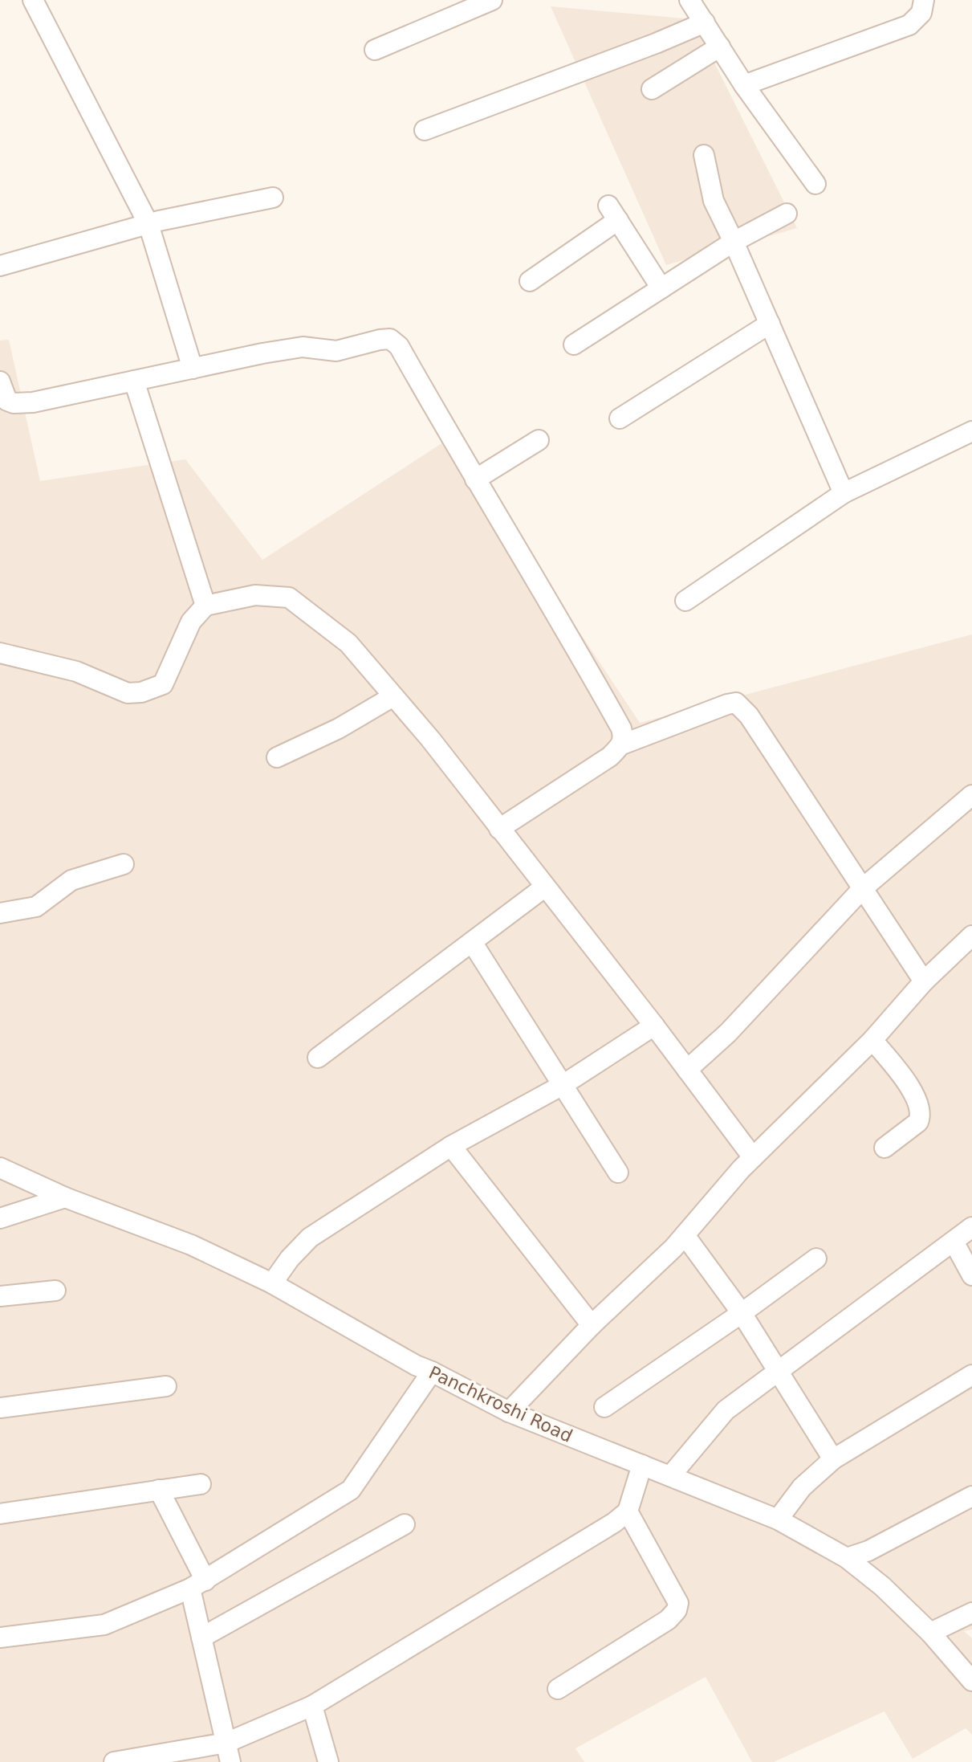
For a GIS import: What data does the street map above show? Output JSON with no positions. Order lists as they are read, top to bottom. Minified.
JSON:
{"streets":{"street":["Panchkroshi Road"]}}
